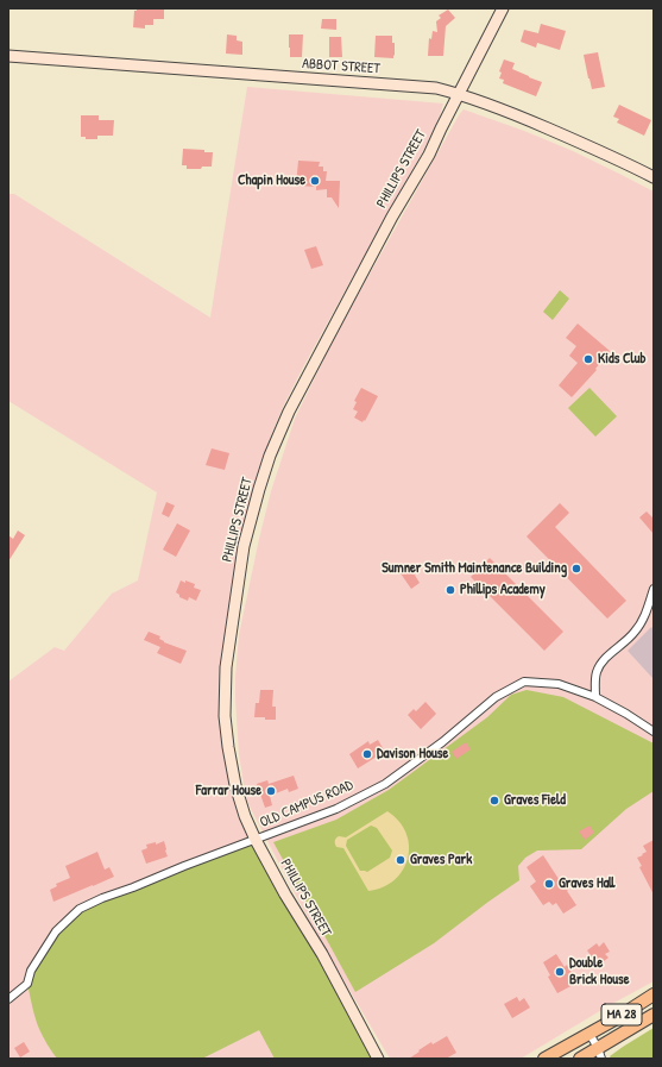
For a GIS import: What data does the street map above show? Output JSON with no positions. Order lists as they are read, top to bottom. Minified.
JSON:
{"streets":{"main road":["MA 28"],"street":["ABBOT STREET","PHILLIPS STREET","OLD CAMPUS ROAD"]},"crossings":[["ABBOT STREET","PHILLIPS STREET"],["PHILLIPS STREET","OLD CAMPUS ROAD"]],"places":["Chapin House","Kids Club","Sumner Smith Maintenance Building","Phillips Academy","Davison House","Farrar House","Graves Field","Graves Park","Graves Hall","Double Brick House"]}
